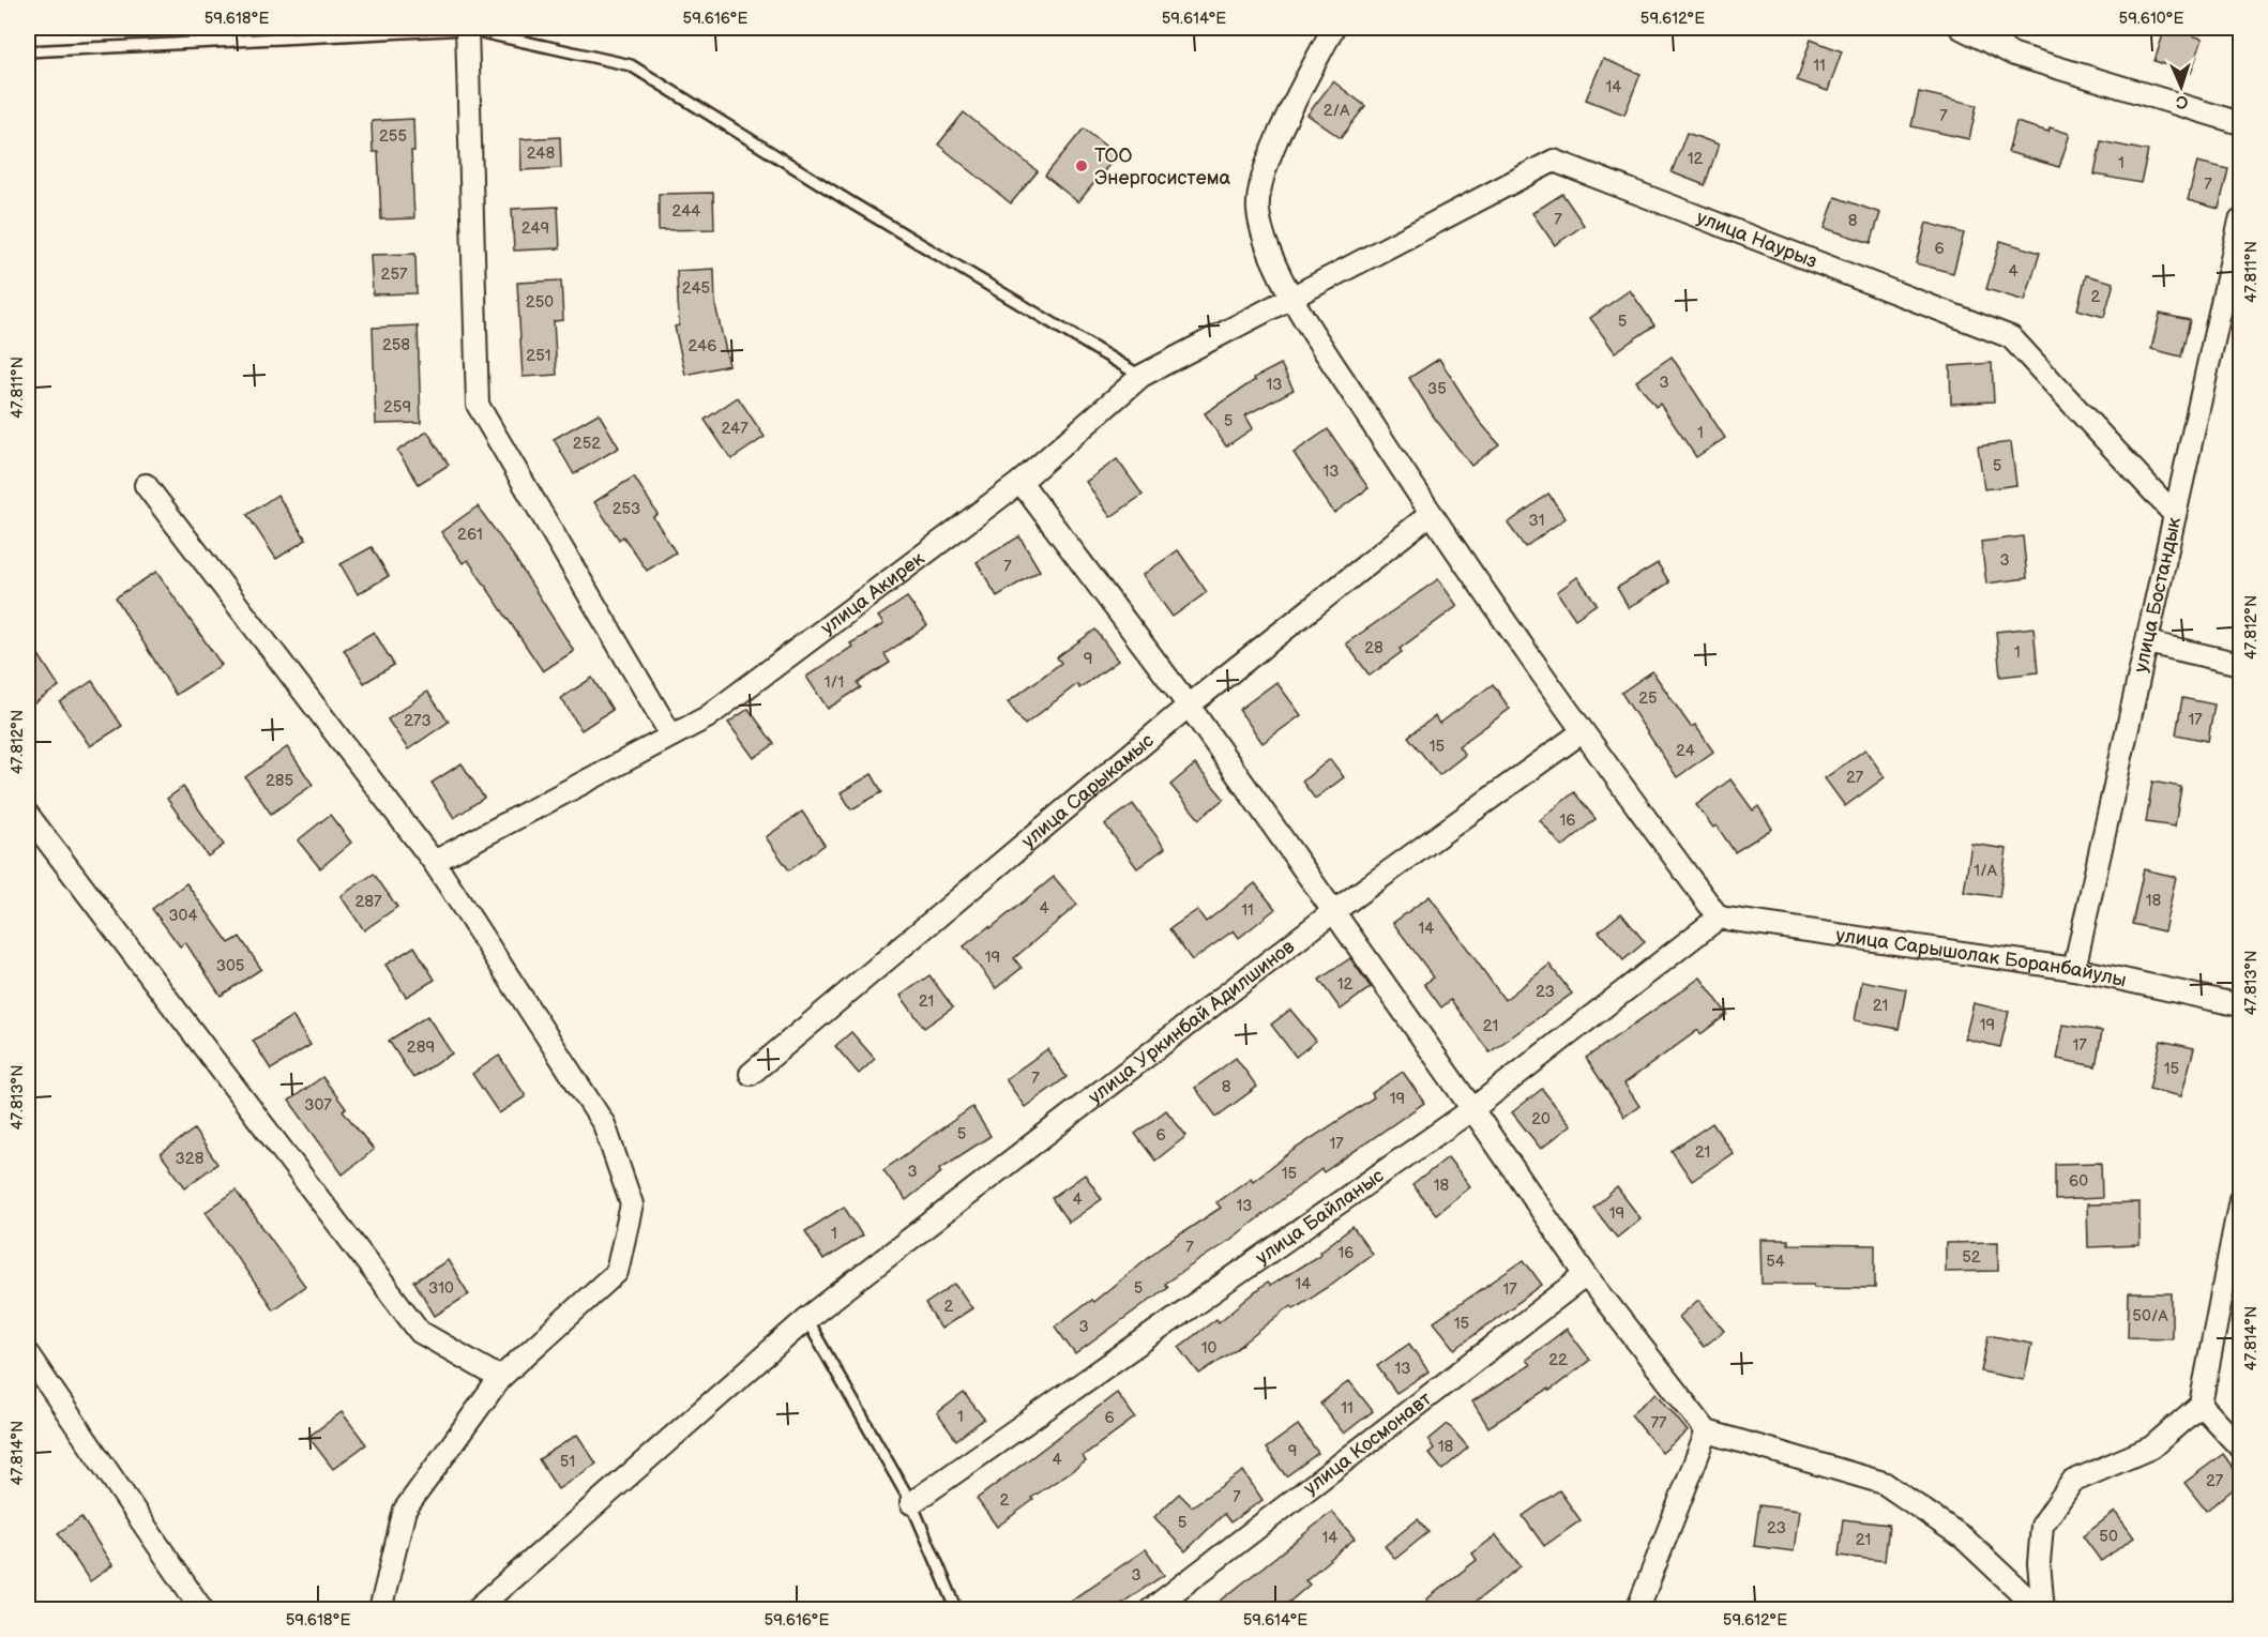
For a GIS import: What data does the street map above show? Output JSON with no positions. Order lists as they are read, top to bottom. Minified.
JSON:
{"streets":{"street":["улица Наурыз","улица Акирек","улица Бостандык","улица Сарыкамыс","улица Сарышолак Боранбайулы","улица Уркинбай Адилшинов","улица Байланыс","улица Космонавт"]},"crossings":[["улица Наурыз","улица Акирек"],["улица Наурыз","улица Бостандык"],["улица Бостандык","улица Сарышолак Боранбайулы"],["улица Сарышолак Боранбайулы","улица Байланыс"]],"places":["ТОО Энергосистема"],"house_numbers":["11","14","2/А","7","255","248","12","1","7","244","7","8","249","6","4","257","245","2","250","5","258","246","251","3","13","35","259","5","247","1","252","5","13","253","31","261","3","7","28","1","9","1/1","25","17","273","15","24","27","285","16","1/А","18","287","4","11","304","14","19","305","12","23","21","21","19","21","17","289","15","7","8","19","307","20","5","6","17","21","328","3","15","60","18","4","13","19","1","7","16","52","54","14","310","5","17","2","50/А","15","3","10","22","13","11","1","6","77","18","9","4","51","27","7","2","5","23","50","14","21","3"],"north":"bottom","coordinates":["59.618°E","59.616°E","59.614°E","59.612°E","59.610°E","47.811°N","47.812°N","47.813°N","47.814°N"]}
